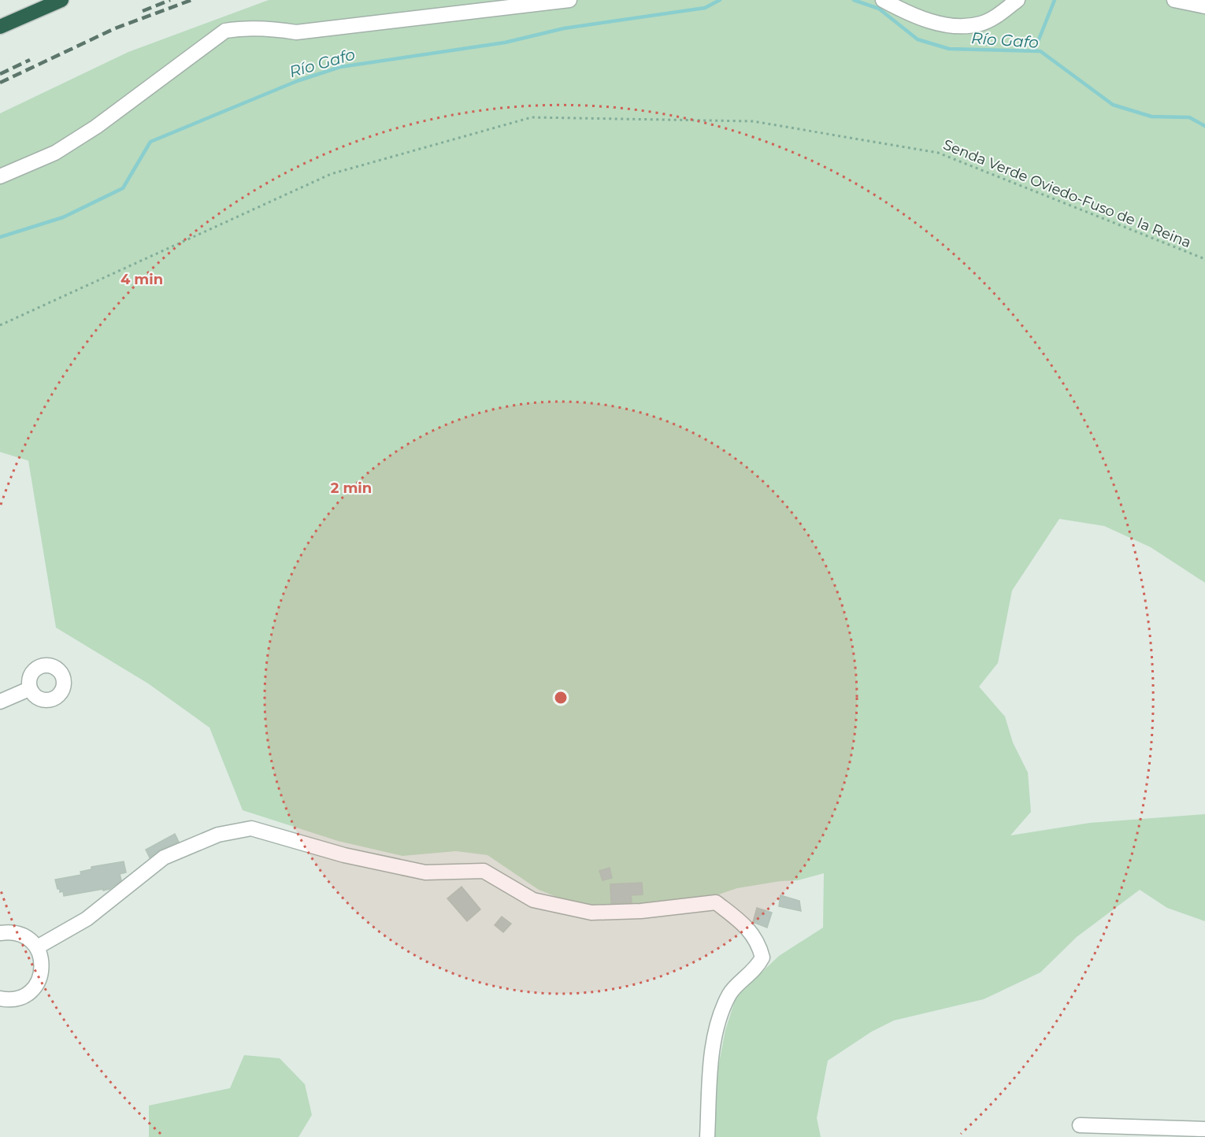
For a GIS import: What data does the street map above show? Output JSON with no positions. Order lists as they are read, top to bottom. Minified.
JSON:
{"streets":{"path":["Senda Verde Oviedo-Fuso de la Reina"]},"water":["Río Gafo"],"rings":["4 min","2 min"]}
